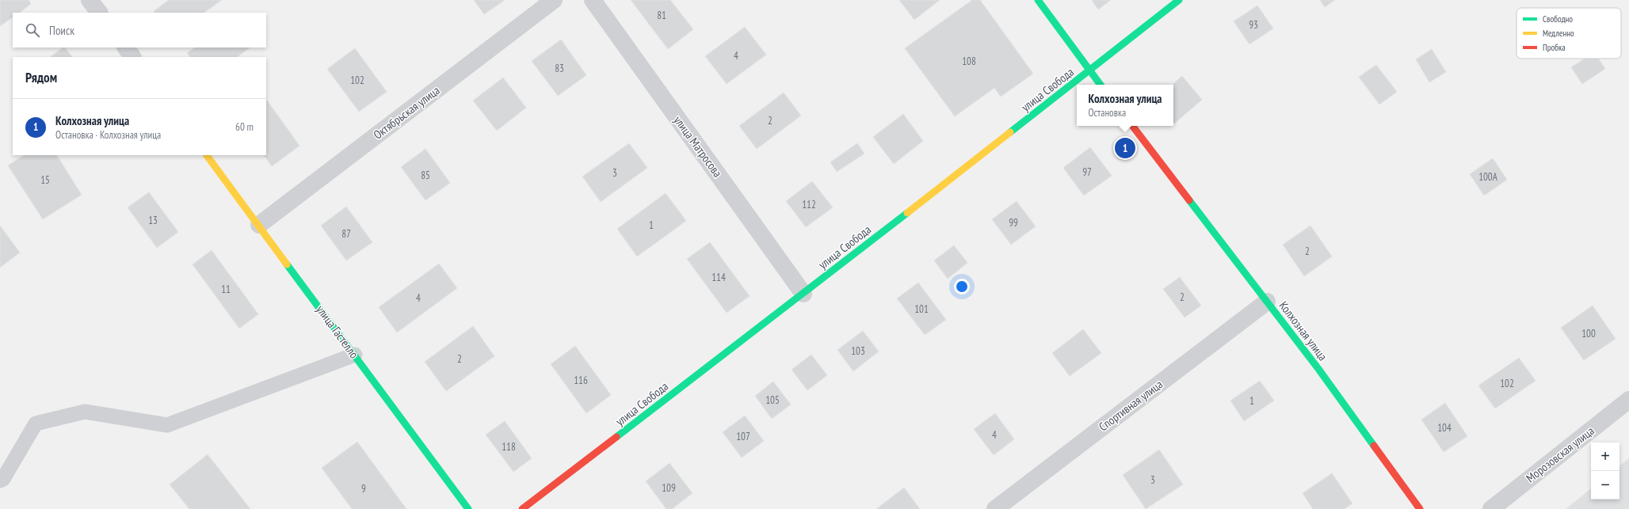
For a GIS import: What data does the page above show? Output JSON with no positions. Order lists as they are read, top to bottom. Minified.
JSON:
{"streets":{"street":["улица Свобода","Октябрьская улица","улица Матросова","Колхозная улица","улица Гастелло","Спортивная улица","Морозовская улица"]},"crossings":[["улица Свобода","улица Матросова"],["Октябрьская улица","улица Гастелло"],["Колхозная улица","Спортивная улица"]],"house_numbers":["81","93","4","108","83","102","2","97","3","85","100А","15","112","13","99","1","87","2","114","11","2","4","101","100","103","2","116","102","105","1","104","4","107","118","3","109","9"],"legend":["Свободно","Медленно","Пробка"],"page":{"search":"Поиск","heading":"Рядом","popup":["Колхозная улица","Остановка"],"list":[{"mark":"1","name":"Колхозная улица","note":"Остановка · Колхозная улица","value":"60 m"}],"pins":"1","map_buttons":["+","−"]}}
